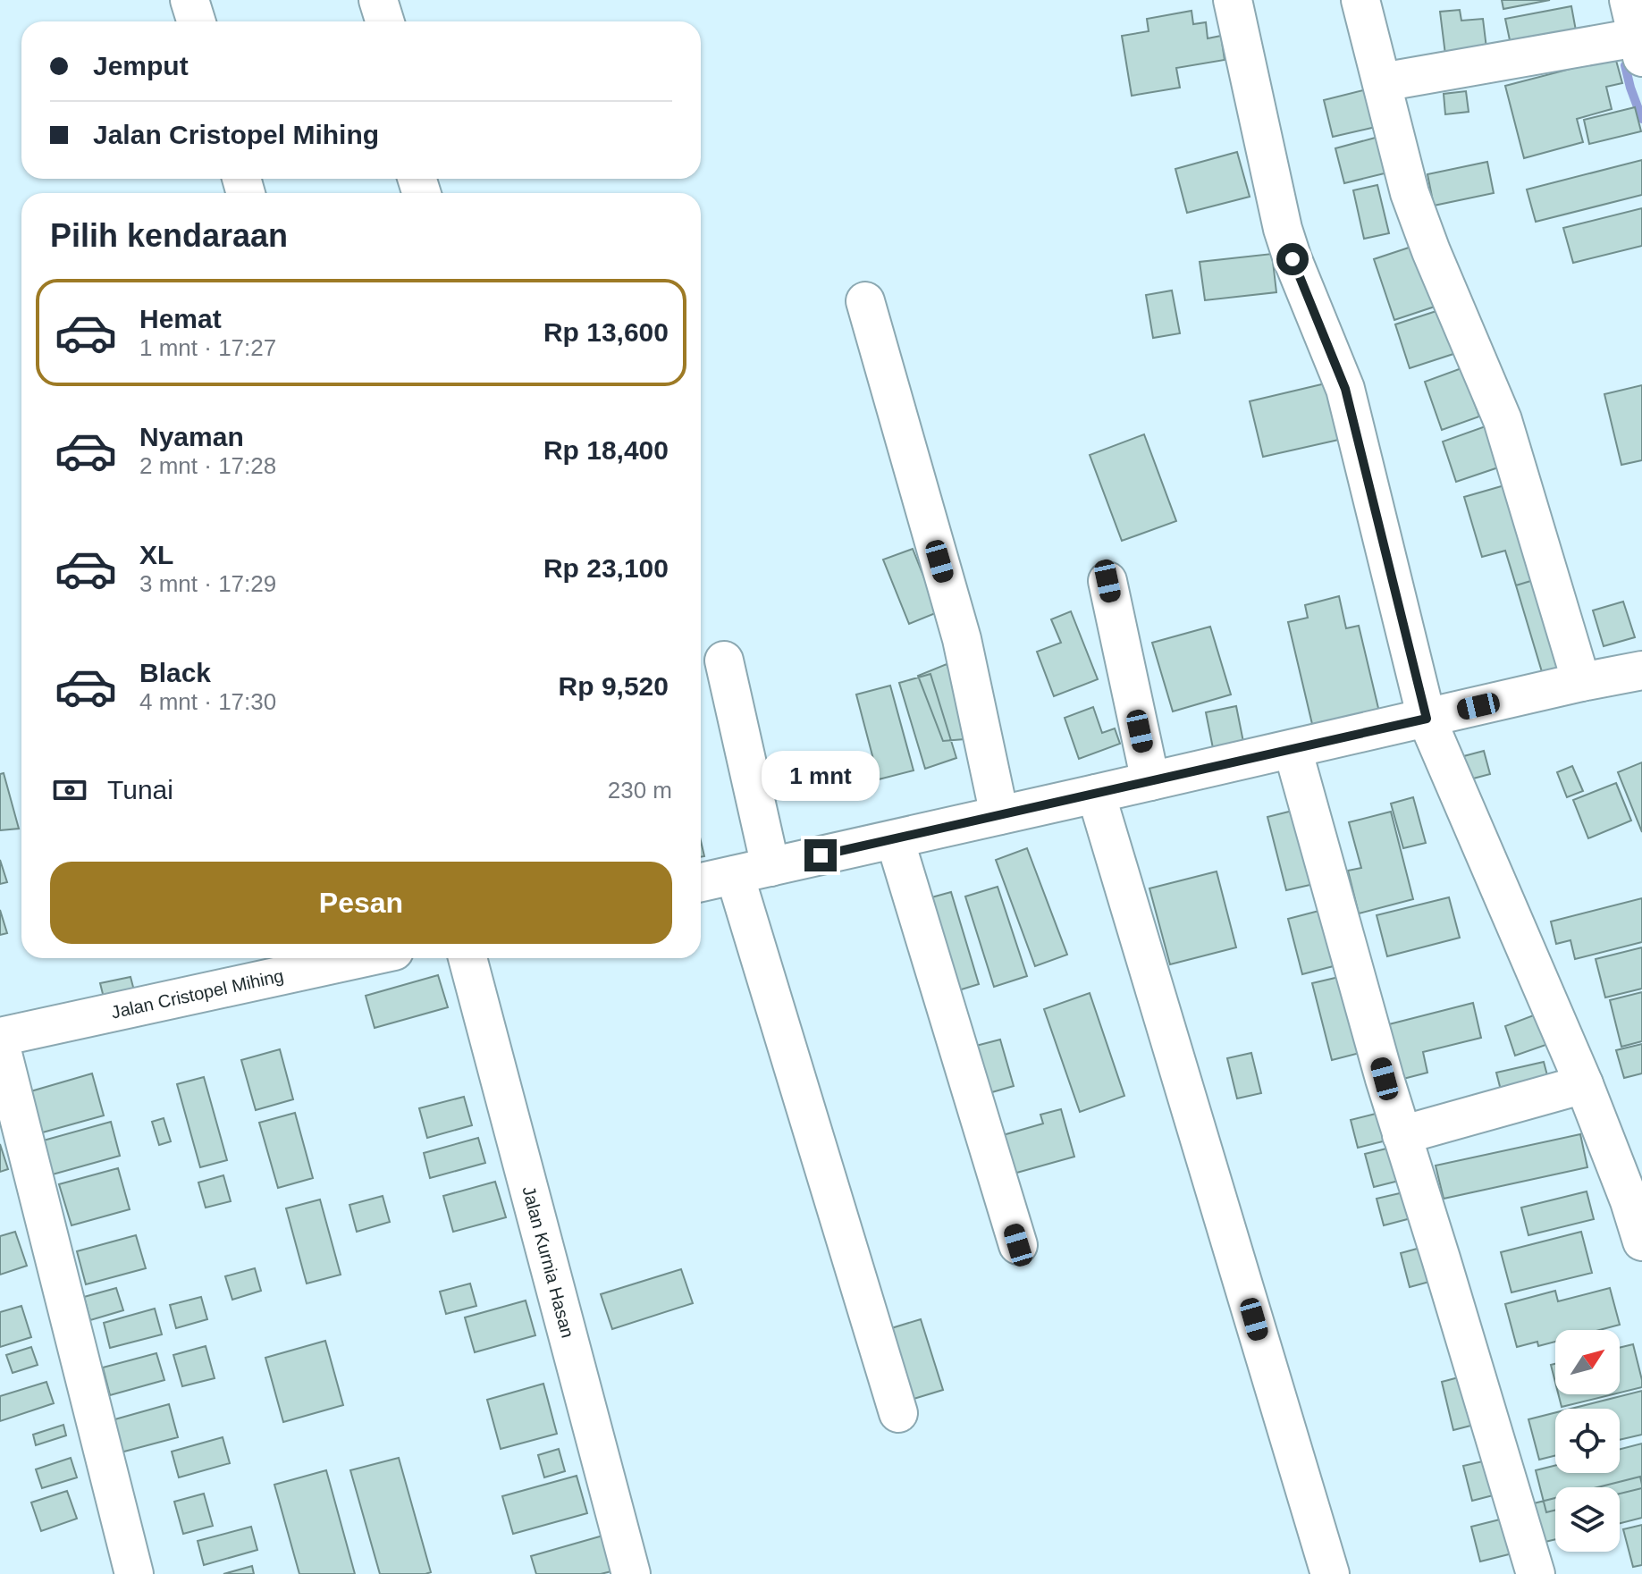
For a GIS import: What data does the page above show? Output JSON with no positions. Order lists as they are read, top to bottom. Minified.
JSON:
{"streets":{"street":["Jalan Cristopel Mihing","Jalan Kurnia Hasan"]},"north":"top right","page":{"banner":["Jemput","Jalan Cristopel Mihing"],"heading":"Pilih kendaraan","list":[{"name":"Hemat","note":"1 mnt · 17:27","value":"Rp 13,600"},{"name":"Nyaman","note":"2 mnt · 17:28","value":"Rp 18,400"},{"name":"XL","note":"3 mnt · 17:29","value":"Rp 23,100"},{"name":"Black","note":"4 mnt · 17:30","value":"Rp 9,520"}],"bubble":"1 mnt","pay":["Tunai","230 m"],"buttons":"Pesan"}}
